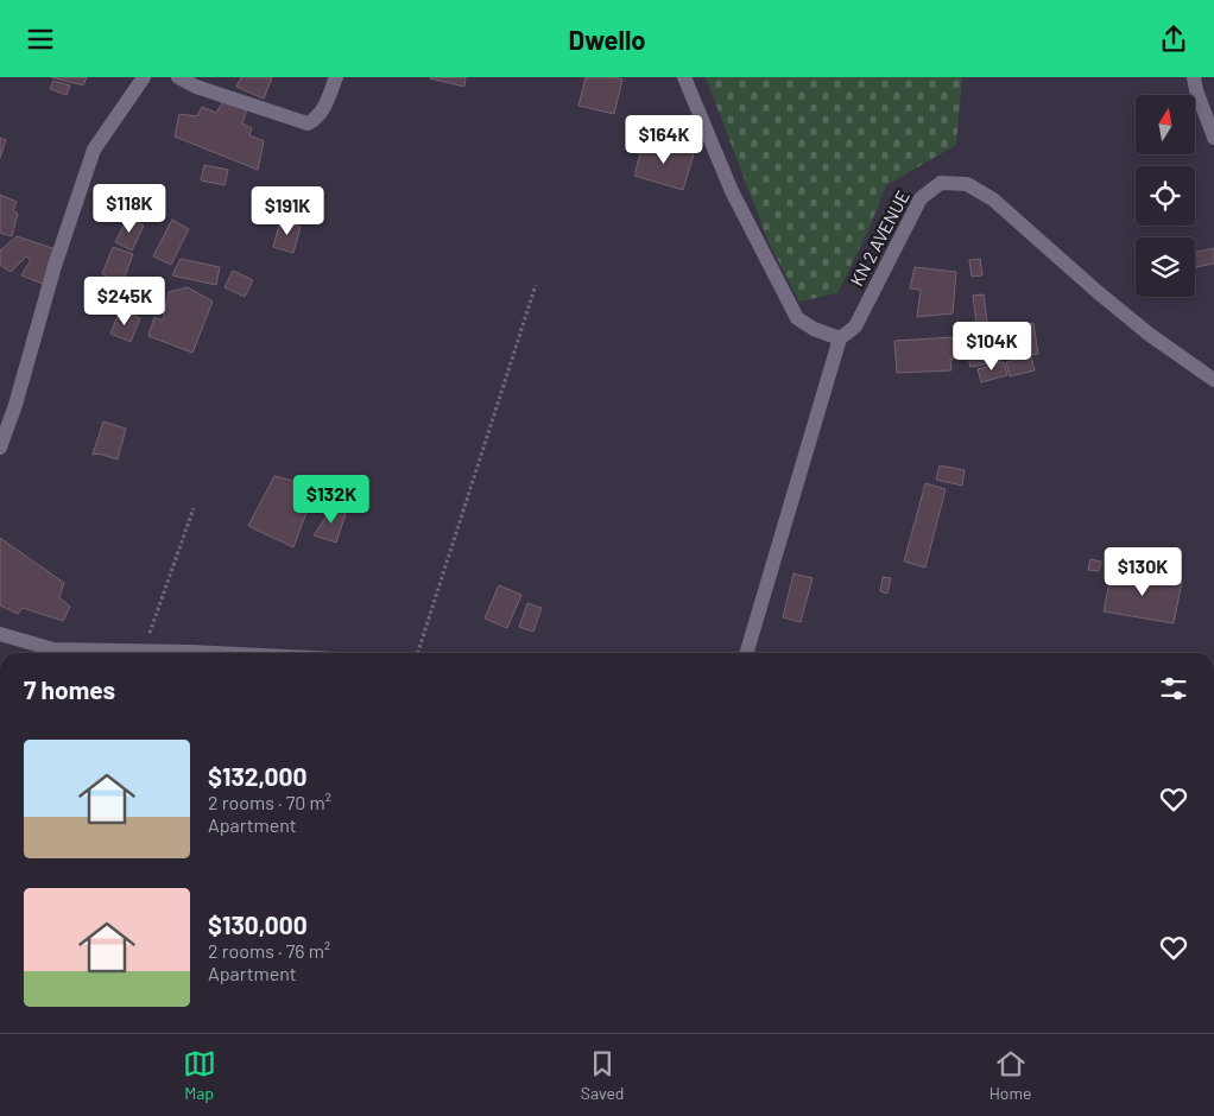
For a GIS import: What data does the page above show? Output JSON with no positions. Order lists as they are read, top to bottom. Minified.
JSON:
{"streets":{"street":["KN 2 AVENUE"]},"north":"top","page":{"header":"Dwello","price":["$164K","$118K","$191K","$245K","$104K","$132K","$130K"],"heading":"7 homes","list":[{"name":"$132,000","note":"2 rooms · 70 m² · Apartment"},{"name":"$130,000","note":"2 rooms · 76 m² · Apartment"}],"tabs":["Map","Saved","Home"]}}
